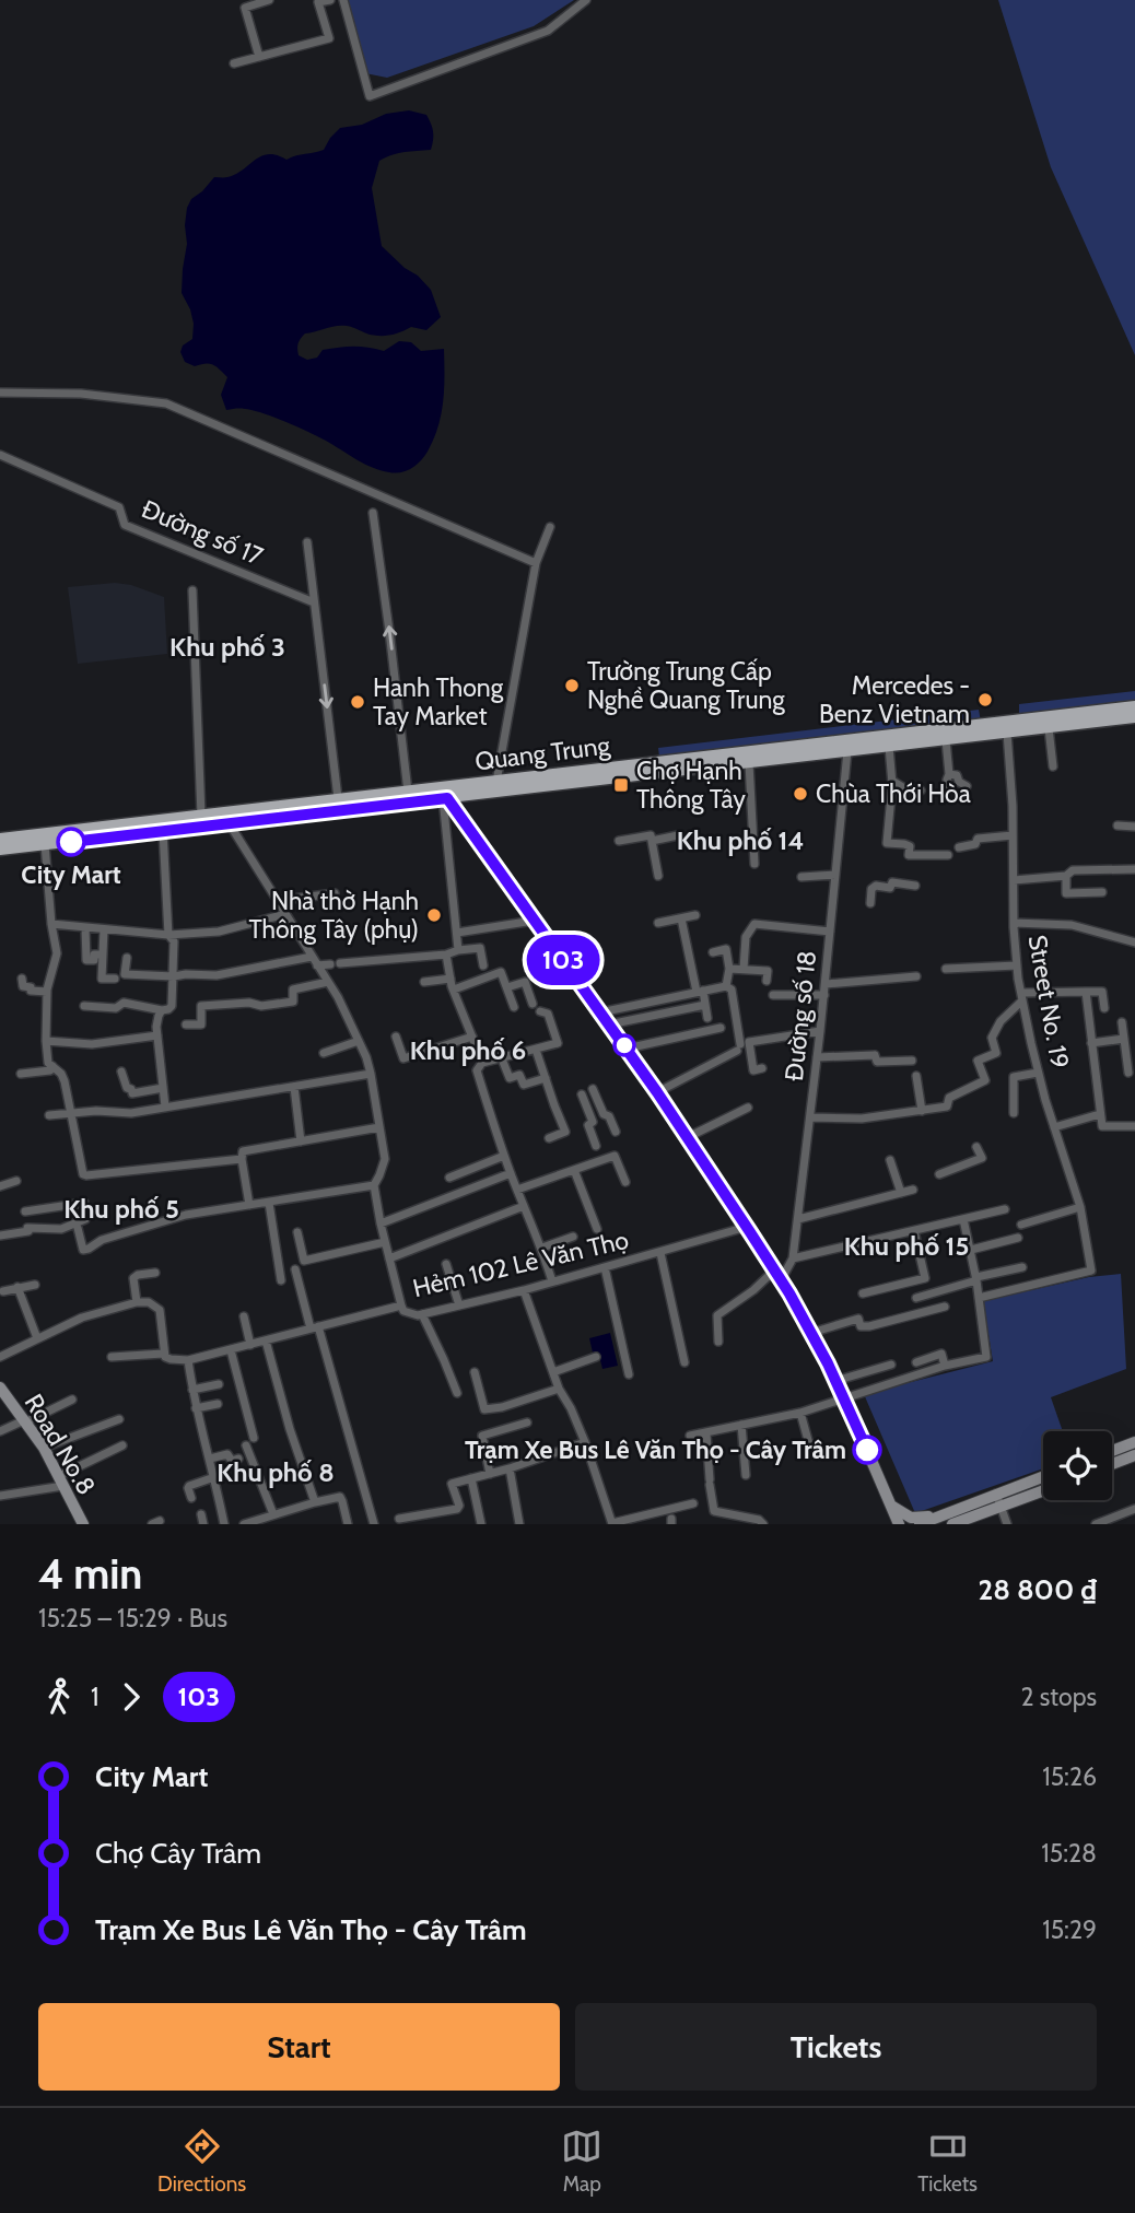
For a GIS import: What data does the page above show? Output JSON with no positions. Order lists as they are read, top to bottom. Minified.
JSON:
{"streets":{"main road":["Quang Trung","Road No.8"],"street":["Đường số 17","Street No. 19","Đường số 18","Hẻm 102 Lê Văn Thọ"]},"crossings":[["Quang Trung","Street No. 19"],["Quang Trung","Đường số 18"]],"districts":["Khu phố 3","Khu phố 14","Khu phố 6","Khu phố 5","Khu phố 15","Khu phố 8"],"places":{"other":["Trường Trung Cấp Nghề Quang Trung","Mercedes - Benz Vietnam","Hanh Thong Tay Market","Chùa Thới Hòa","City Mart","Nhà thờ Hạnh Thông Tây (phụ)","Trạm Xe Bus Lê Văn Thọ - Cây Trâm"],"transit":["Chợ Hạnh Thông Tây"]},"lines":["bus line 103"],"page":{"on_map":"103","heading":["4 min","15:25 – 15:29 · Bus","28 800 ₫"],"legs":["1","103","2 stops"],"list":[{"name":"City Mart","value":"15:26"},{"name":"Chợ Cây Trâm","value":"15:28"},{"name":"Trạm Xe Bus Lê Văn Thọ - Cây Trâm","value":"15:29"}],"buttons":["Start","Tickets"],"tabs":["Directions","Map","Tickets"]}}
